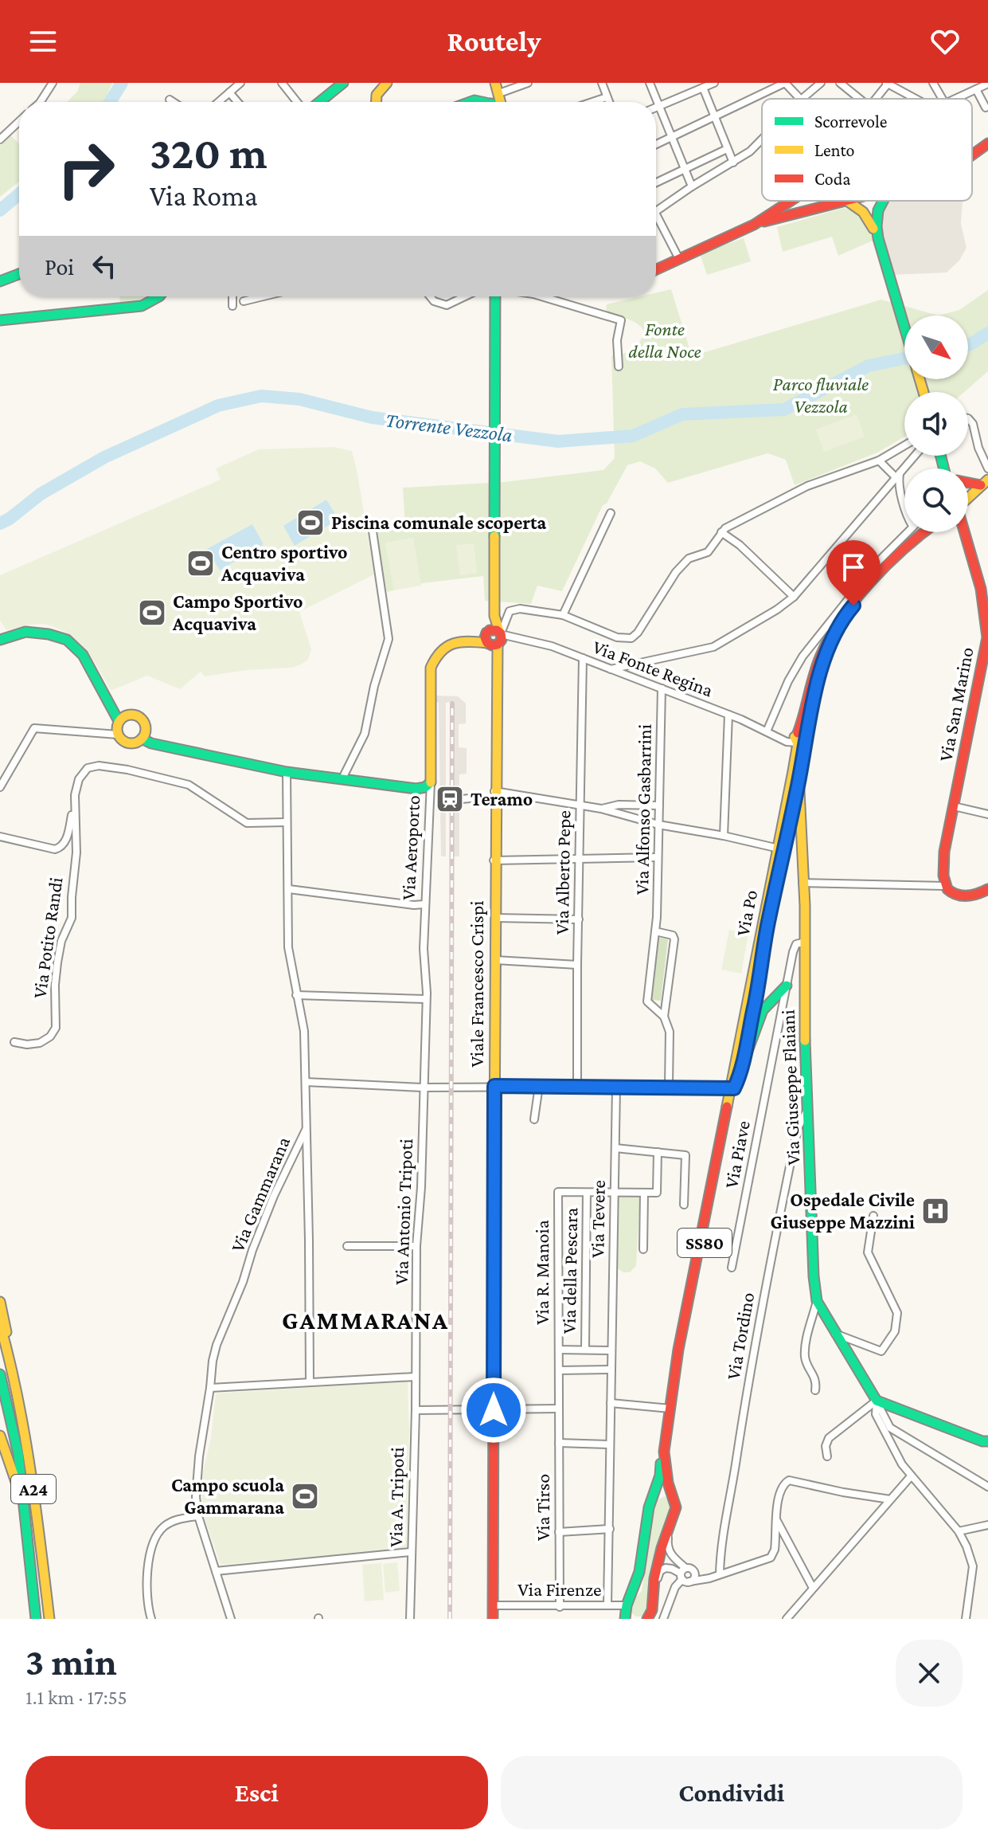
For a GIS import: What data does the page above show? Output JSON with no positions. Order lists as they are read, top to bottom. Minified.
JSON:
{"streets":{"main road":["Via San Marino","Via Aeroporto","Via Po","Viale Francesco Crispi","Via Giuseppe Flaiani","SS80","A24"],"street":["Via Fonte Regina","Via Alfonso Gasbarrini","Via Alberto Pepe","Via Potito Randi","Via Piave","Via Gammarana","Via Antonio Tripoti","Via Tevere","Via della Pescara","Via R. Manoia","Via Tordino","Via A. Tripoti","Via Tirso","Via Firenze"]},"crossings":[["Via Fonte Regina","Via Alfonso Gasbarrini"],["Via Fonte Regina","Via Aeroporto"],["Via Fonte Regina","Via Alberto Pepe"],["Via Fonte Regina","Viale Francesco Crispi"],["Via Fonte Regina","Via Giuseppe Flaiani"],["Via Fonte Regina","SS80"],["Via Aeroporto","Viale Francesco Crispi"],["Via Aeroporto","Via Antonio Tripoti"],["Via Po","Via Giuseppe Flaiani"],["Via Po","SS80"],["Via Potito Randi","Via Gammarana"],["Viale Francesco Crispi","Via Firenze"],["Via Giuseppe Flaiani","Via Piave"],["Via Giuseppe Flaiani","SS80"],["Via Giuseppe Flaiani","Via Tordino"],["Via Antonio Tripoti","Via A. Tripoti"],["Via Tevere","Via R. Manoia"],["Via Tevere","Via Firenze"],["SS80","Via Firenze"],["Via della Pescara","Via R. Manoia"],["Via R. Manoia","Via Tirso"],["Via Tirso","Via Firenze"]],"districts":["GAMMARANA"],"water":["Torrente Vezzola"],"parks":["Fonte della Noce","Parco fluviale Vezzola"],"places":{"sports":["Piscina comunale scoperta","Centro sportivo Acquaviva","Campo Sportivo Acquaviva","Campo scuola Gammarana"],"station":["Teramo"],"hospital":["Ospedale Civile Giuseppe Mazzini"]},"legend":["Scorrevole","Lento","Coda"],"north":"bottom right","page":{"header":"Routely","turn":["320 m","Via Roma"],"then":"Poi","heading":["3 min","1.1 km · 17:55"],"buttons":["Esci","Condividi"]}}
